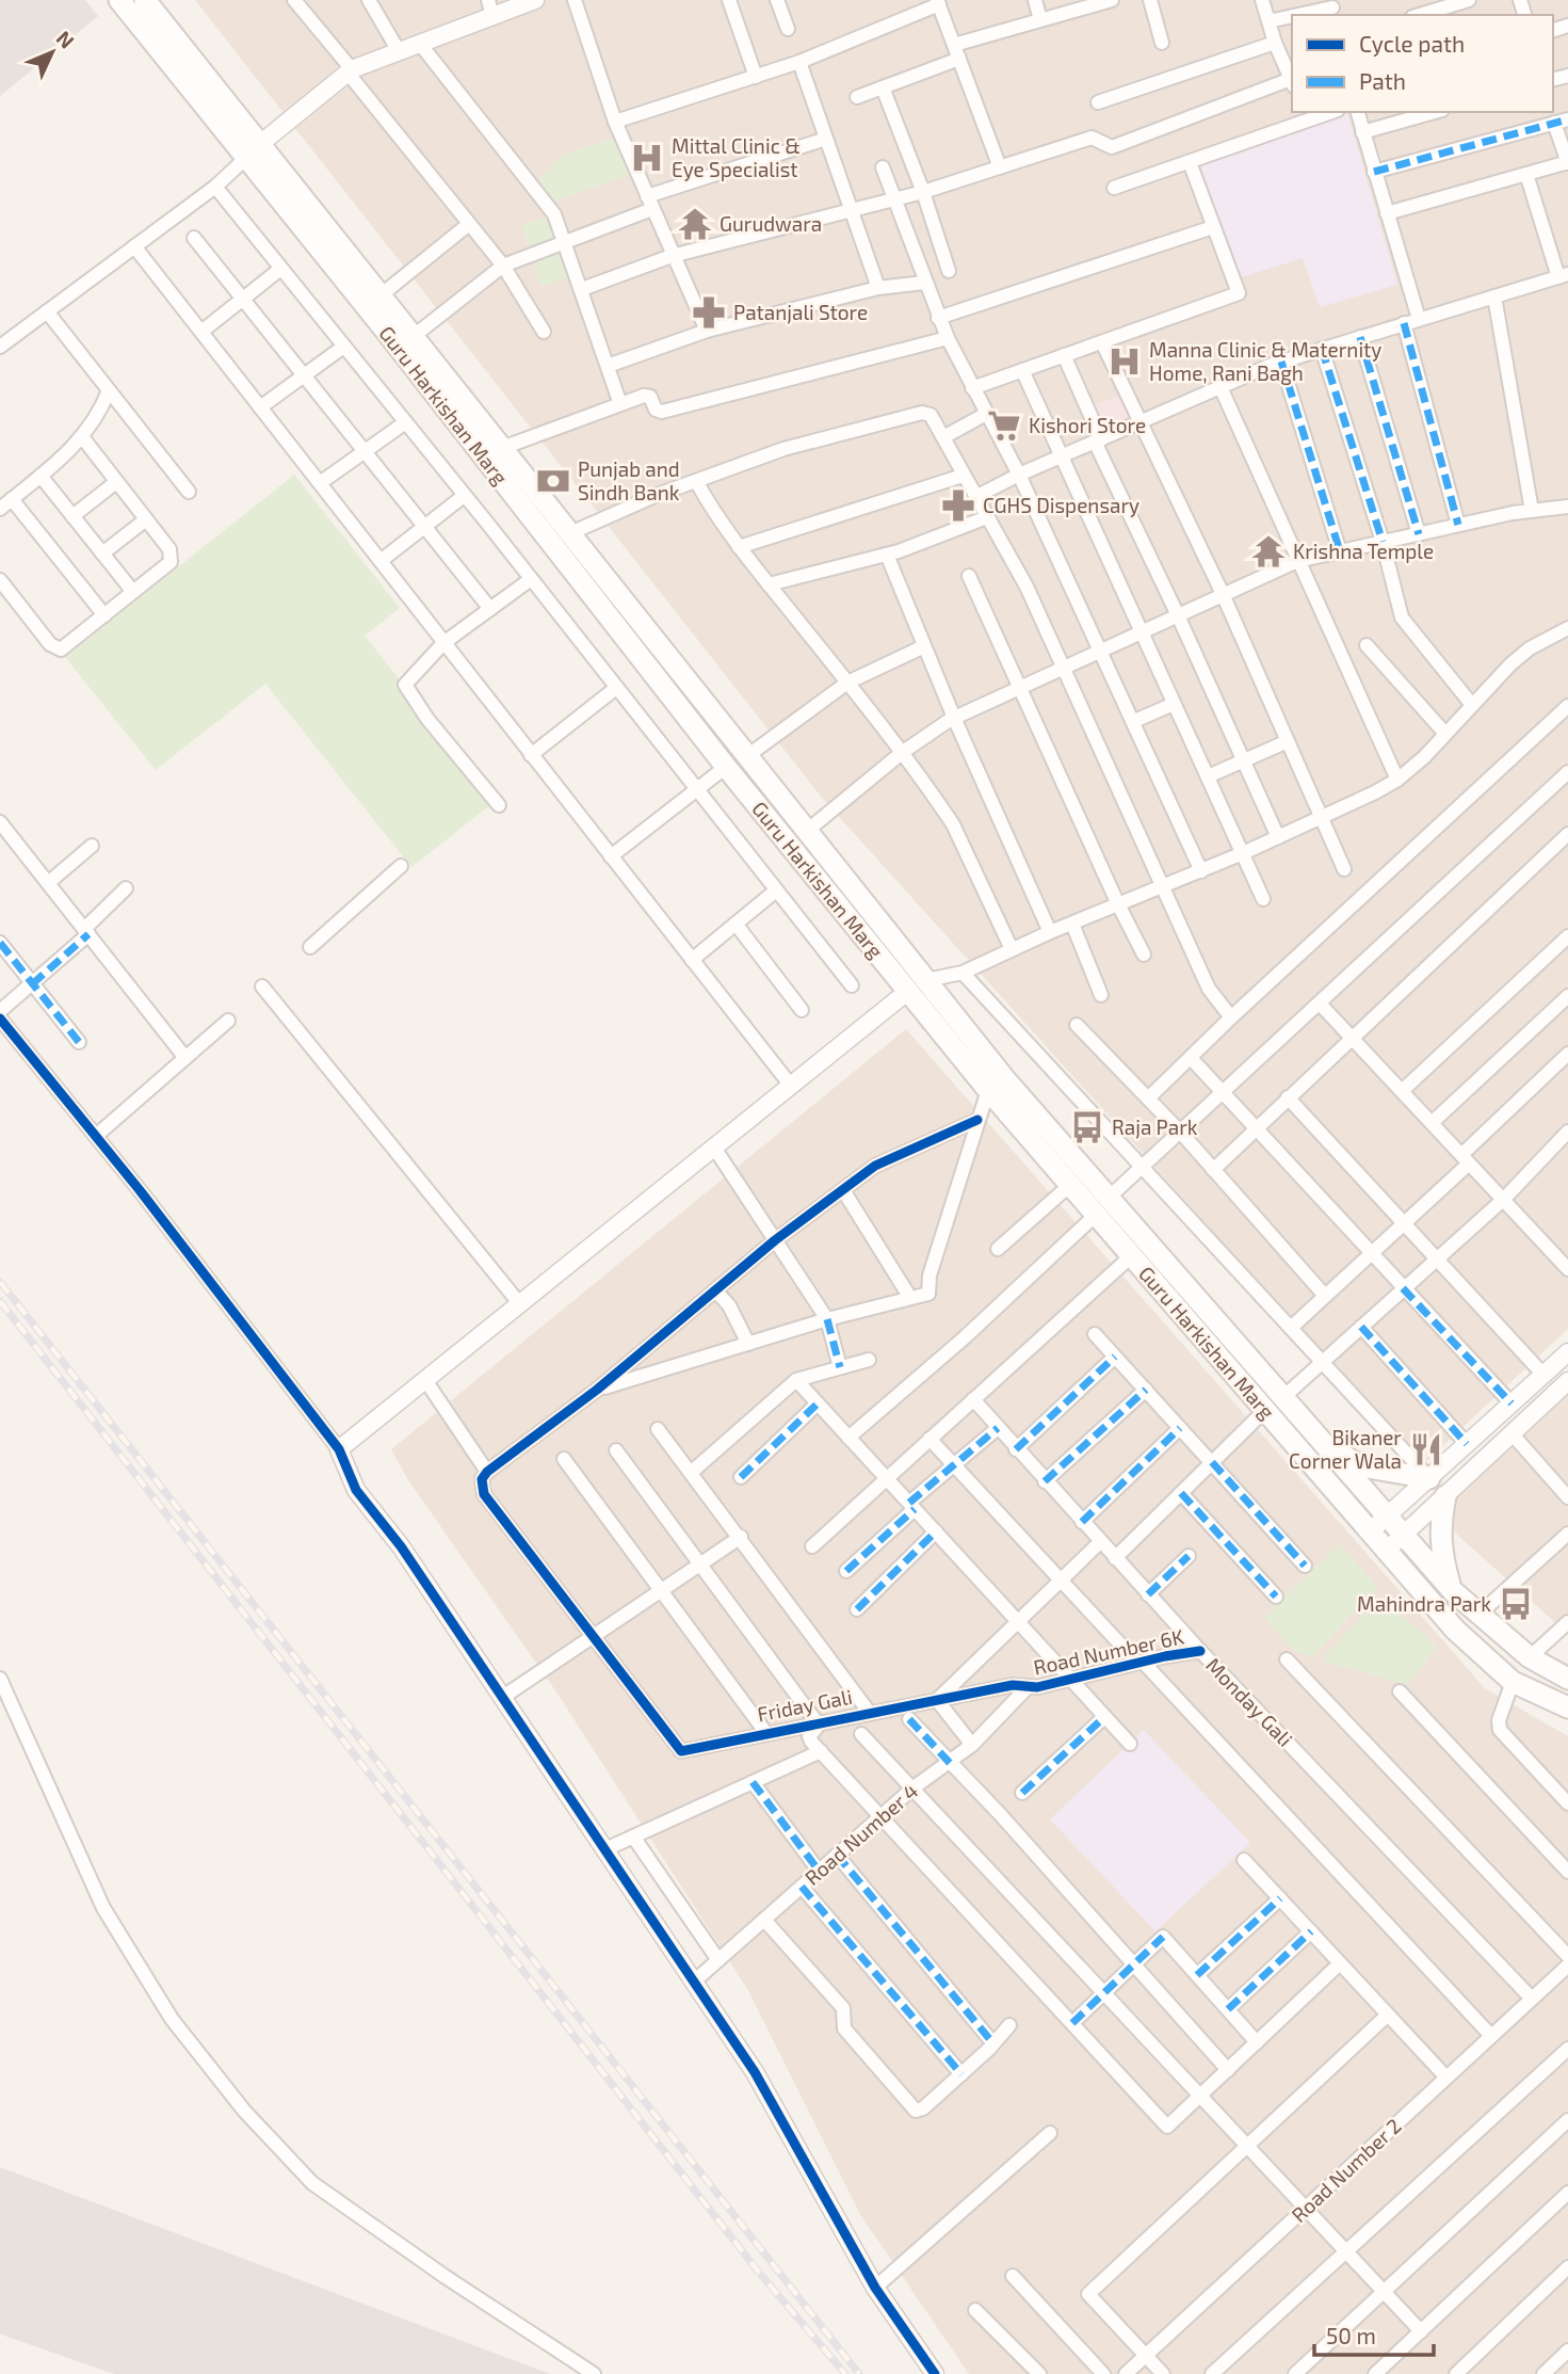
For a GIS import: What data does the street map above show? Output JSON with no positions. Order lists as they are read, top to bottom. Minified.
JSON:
{"streets":{"main road":["Guru Harkishan Marg"],"street":["Road Number 6K","Monday Gali","Friday Gali","Road Number 4","Road Number 2"]},"crossings":[["Road Number 6K","Monday Gali"],["Road Number 6K","Friday Gali"],["Road Number 6K","Road Number 4"],["Monday Gali","Road Number 2"]],"places":{"hospital":["Mittal Clinic & Eye Specialist","Manna Clinic & Maternity Home, Rani Bagh"],"temple":["Gurudwara","Krishna Temple"],"pharmacy":["Patanjali Store","CGHS Dispensary"],"supermarket":["Kishori Store"],"bank":["Punjab and Sindh Bank"],"bus stop":["Raja Park","Mahindra Park"],"restaurant":["Bikaner Corner Wala"]},"legend":["Cycle path","Path"],"scale_bar":"50 m","north":"top right"}
